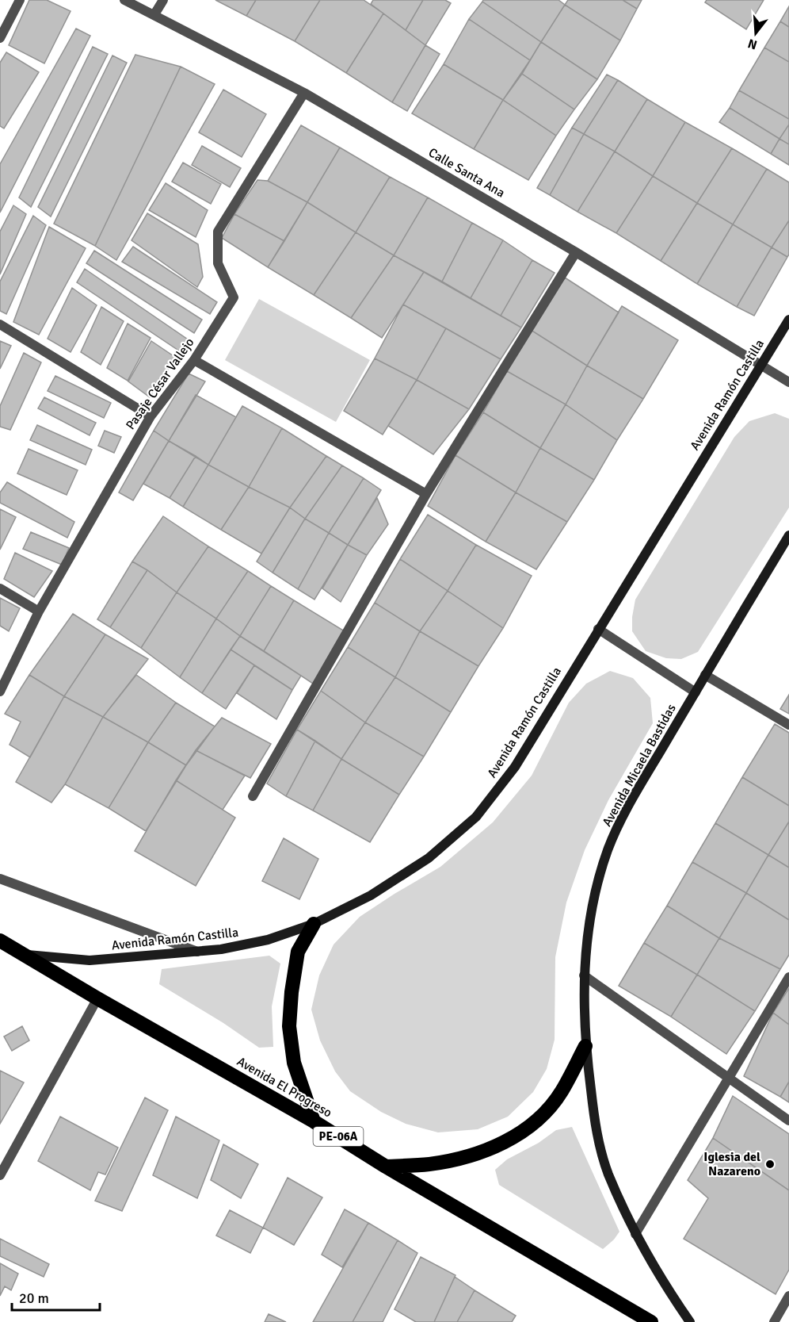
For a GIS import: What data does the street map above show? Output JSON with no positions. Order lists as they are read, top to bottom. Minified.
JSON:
{"streets":{"highway":["Avenida El Progreso","PE-06A"],"main road":["Avenida Ramón Castilla","Avenida Micaela Bastidas"],"street":["Calle Santa Ana","Pasaje César Vallejo"]},"crossings":[["Calle Santa Ana","Pasaje César Vallejo"],["Calle Santa Ana","Avenida Ramón Castilla"],["Avenida Ramón Castilla","Avenida El Progreso"],["Avenida Ramón Castilla","PE-06A"],["Avenida El Progreso","PE-06A"]],"places":["Iglesia del Nazareno"],"scale_bar":"20 m","north":"bottom"}
